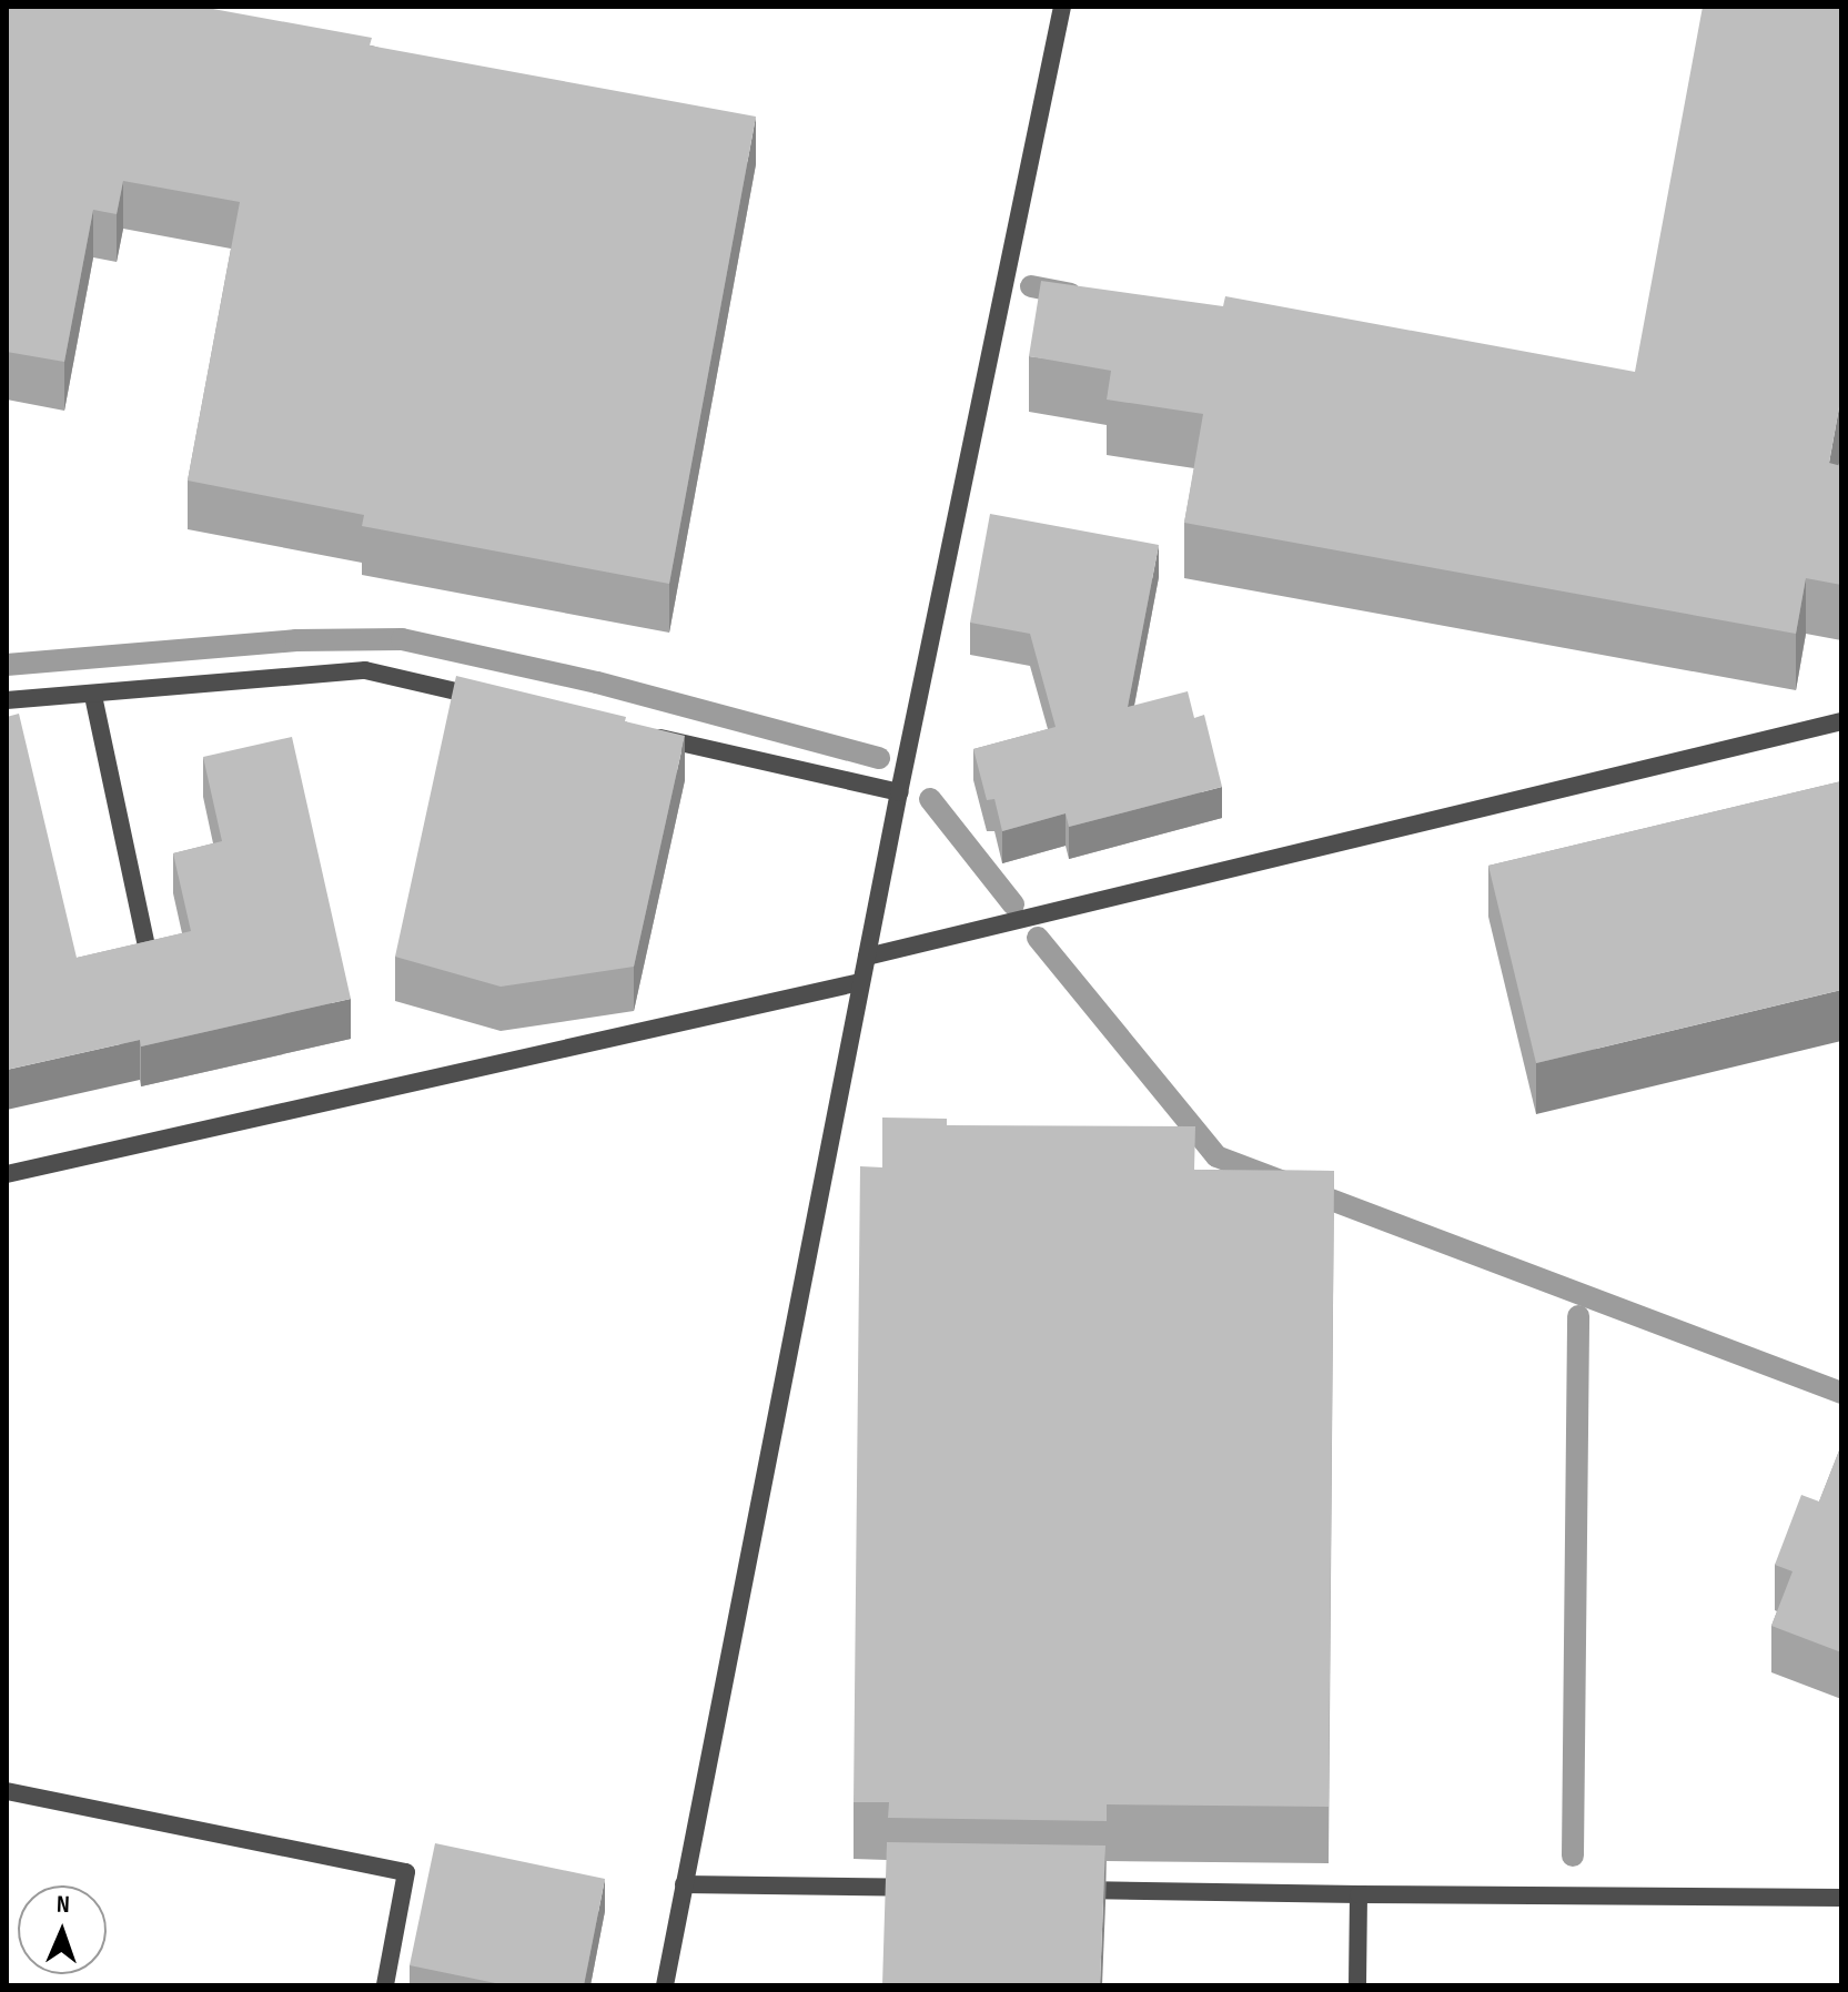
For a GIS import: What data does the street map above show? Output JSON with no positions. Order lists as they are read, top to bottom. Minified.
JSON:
{"north":"top"}
